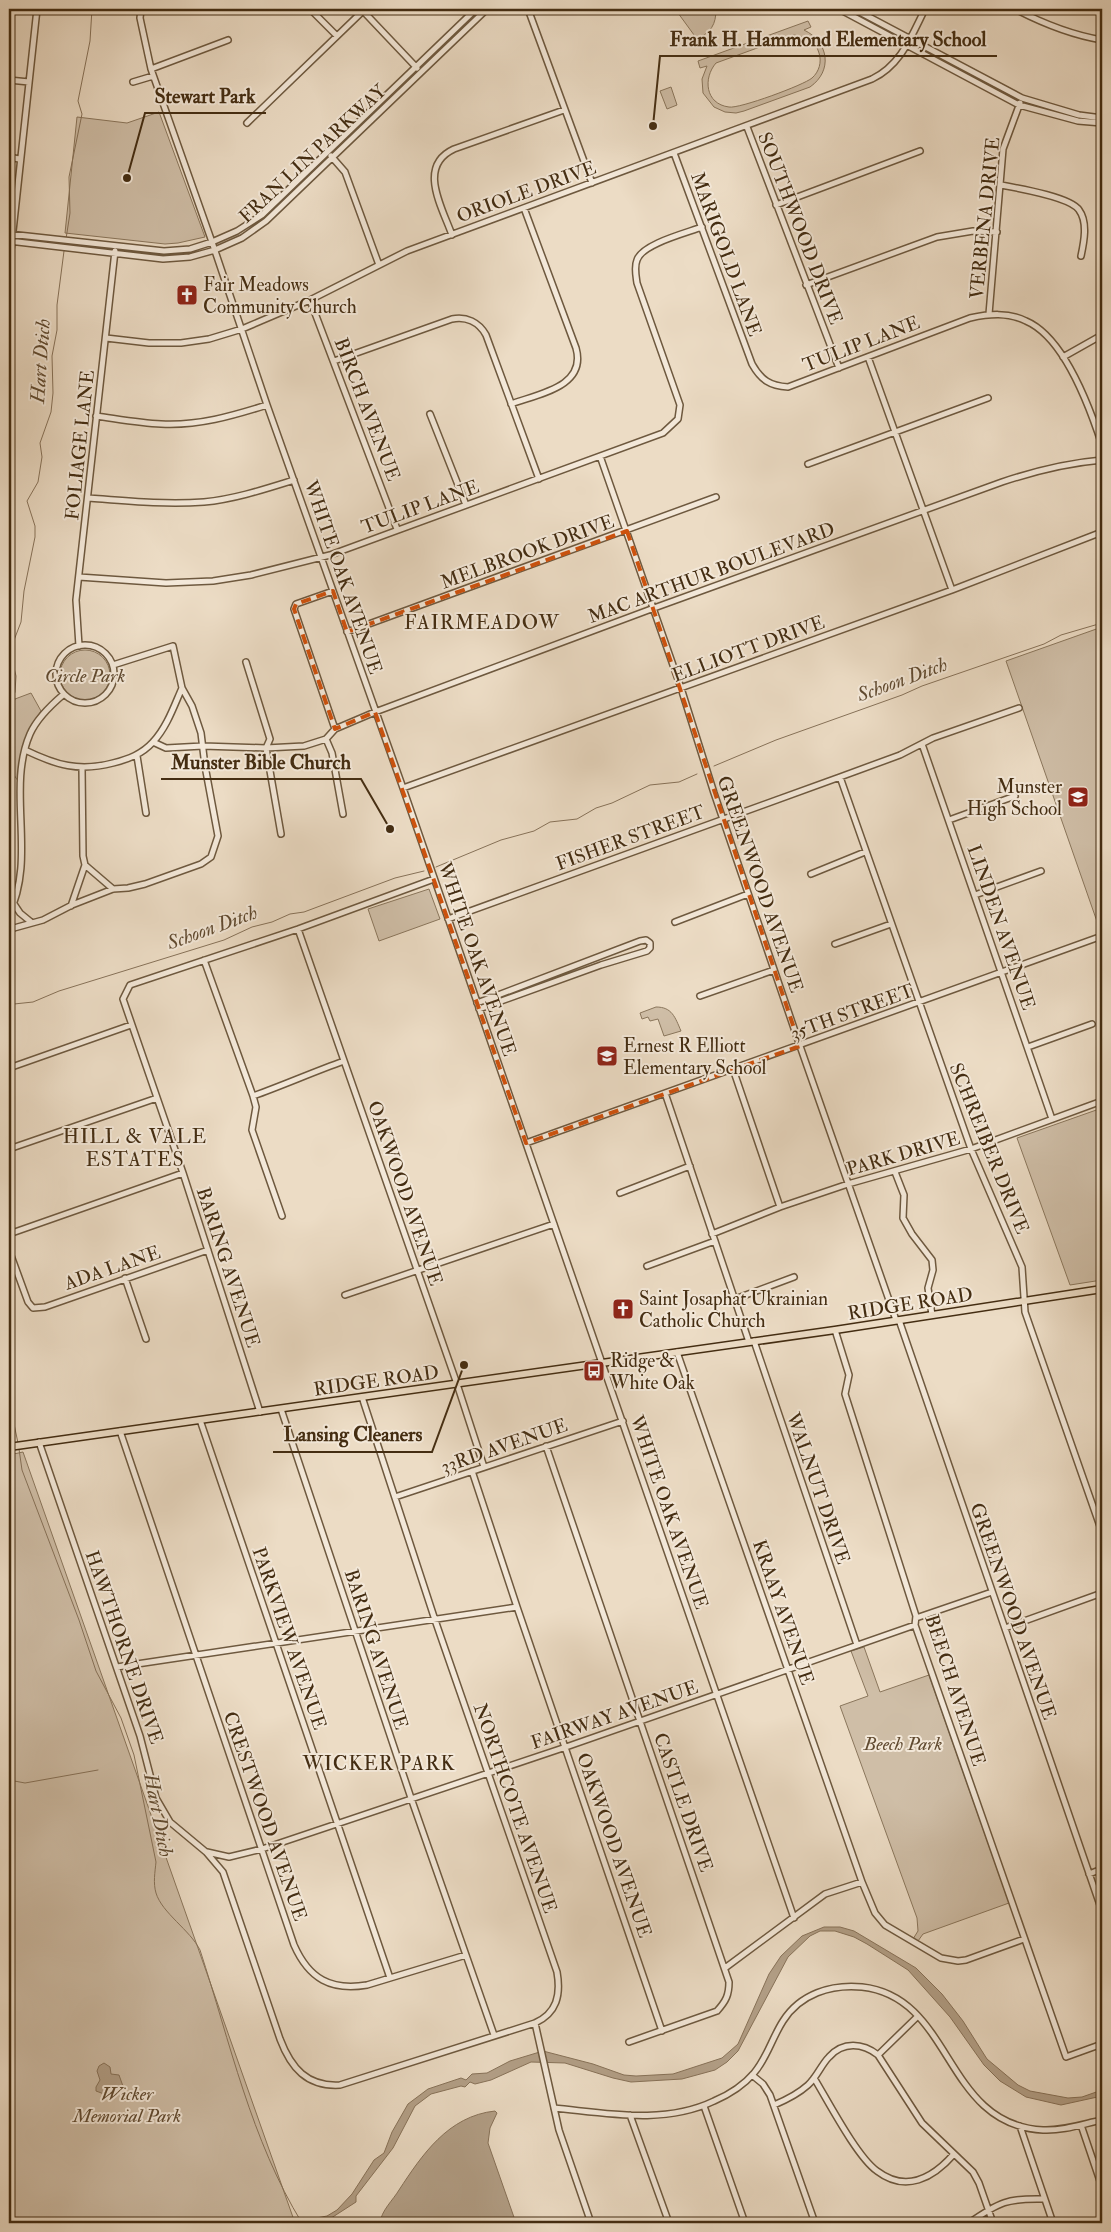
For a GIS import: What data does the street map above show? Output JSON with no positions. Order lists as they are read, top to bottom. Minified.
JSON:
{"streets":{"main road":["RIDGE ROAD"],"street":["FRAN LIN PARKWAY","ORIOLE DRIVE","VERBENA DRIVE","SOUTHWOOD DRIVE","MARIGOLD LANE","TULIP LANE","BIRCH AVENUE","FOLIAGE LANE","MELBROOK DRIVE","MAC ARTHUR BOULEVARD","WHITE OAK AVENUE","ELLIOTT DRIVE","FISHER STREET","GREENWOOD AVENUE","LINDEN AVENUE","35TH STREET","SCHREIBER DRIVE","PARK DRIVE","OAKWOOD AVENUE","ADA LANE","BARING AVENUE","33RD AVENUE","WALNUT DRIVE","KRAAY AVENUE","PARKVIEW AVENUE","HAWTHORNE DRIVE","BEECH AVENUE","FAIRWAY AVENUE","CASTLE DRIVE","NORTHCOTE AVENUE","CRESTWOOD AVENUE"]},"crossings":[["FRAN LIN PARKWAY","FOLIAGE LANE"],["FRAN LIN PARKWAY","WHITE OAK AVENUE"],["ORIOLE DRIVE","SOUTHWOOD DRIVE"],["ORIOLE DRIVE","MARIGOLD LANE"],["ORIOLE DRIVE","BIRCH AVENUE"],["ORIOLE DRIVE","FOLIAGE LANE"],["ORIOLE DRIVE","WHITE OAK AVENUE"],["VERBENA DRIVE","TULIP LANE"],["SOUTHWOOD DRIVE","TULIP LANE"],["MARIGOLD LANE","TULIP LANE"],["TULIP LANE","BIRCH AVENUE"],["TULIP LANE","FOLIAGE LANE"],["TULIP LANE","WHITE OAK AVENUE"],["TULIP LANE","GREENWOOD AVENUE"],["MELBROOK DRIVE","WHITE OAK AVENUE"],["MELBROOK DRIVE","GREENWOOD AVENUE"],["MAC ARTHUR BOULEVARD","WHITE OAK AVENUE"],["MAC ARTHUR BOULEVARD","GREENWOOD AVENUE"],["WHITE OAK AVENUE","ELLIOTT DRIVE"],["WHITE OAK AVENUE","FISHER STREET"],["WHITE OAK AVENUE","35TH STREET"],["WHITE OAK AVENUE","RIDGE ROAD"],["WHITE OAK AVENUE","33RD AVENUE"],["WHITE OAK AVENUE","FAIRWAY AVENUE"],["ELLIOTT DRIVE","GREENWOOD AVENUE"],["FISHER STREET","GREENWOOD AVENUE"],["FISHER STREET","LINDEN AVENUE"],["FISHER STREET","SCHREIBER DRIVE"],["GREENWOOD AVENUE","35TH STREET"],["GREENWOOD AVENUE","PARK DRIVE"],["GREENWOOD AVENUE","RIDGE ROAD"],["LINDEN AVENUE","35TH STREET"],["LINDEN AVENUE","PARK DRIVE"],["35TH STREET","SCHREIBER DRIVE"],["35TH STREET","WALNUT DRIVE"],["SCHREIBER DRIVE","PARK DRIVE"],["SCHREIBER DRIVE","RIDGE ROAD"],["PARK DRIVE","WALNUT DRIVE"],["OAKWOOD AVENUE","RIDGE ROAD"],["OAKWOOD AVENUE","33RD AVENUE"],["OAKWOOD AVENUE","FAIRWAY AVENUE"],["OAKWOOD AVENUE","CASTLE DRIVE"],["ADA LANE","BARING AVENUE"],["BARING AVENUE","RIDGE ROAD"],["BARING AVENUE","FAIRWAY AVENUE"],["BARING AVENUE","CRESTWOOD AVENUE"],["RIDGE ROAD","WALNUT DRIVE"],["RIDGE ROAD","KRAAY AVENUE"],["RIDGE ROAD","PARKVIEW AVENUE"],["RIDGE ROAD","HAWTHORNE DRIVE"],["RIDGE ROAD","BEECH AVENUE"],["RIDGE ROAD","NORTHCOTE AVENUE"],["RIDGE ROAD","CRESTWOOD AVENUE"],["33RD AVENUE","CASTLE DRIVE"],["33RD AVENUE","NORTHCOTE AVENUE"],["WALNUT DRIVE","FAIRWAY AVENUE"],["KRAAY AVENUE","BEECH AVENUE"],["KRAAY AVENUE","FAIRWAY AVENUE"],["PARKVIEW AVENUE","FAIRWAY AVENUE"],["PARKVIEW AVENUE","CRESTWOOD AVENUE"],["HAWTHORNE DRIVE","FAIRWAY AVENUE"],["HAWTHORNE DRIVE","NORTHCOTE AVENUE"],["BEECH AVENUE","FAIRWAY AVENUE"],["FAIRWAY AVENUE","CASTLE DRIVE"],["FAIRWAY AVENUE","NORTHCOTE AVENUE"],["FAIRWAY AVENUE","CRESTWOOD AVENUE"]],"districts":["FAIRMEADOW","HILL & VALE ESTATES","WICKER PARK"],"water":["Hart Dtich","Schoon Ditch"],"parks":["Circle Park","Beech Park","Wicker Memorial Park"],"places":{"other":["Frank H. Hammond Elementary School","Stewart Park","Munster Bible Church","Lansing Cleaners"],"church":["Fair Meadows Community Church","Saint Josaphat Ukrainian Catholic Church"],"school or university":["Munster High School","Ernest R Elliott Elementary School"],"bus stop":["Ridge & White Oak"]}}
